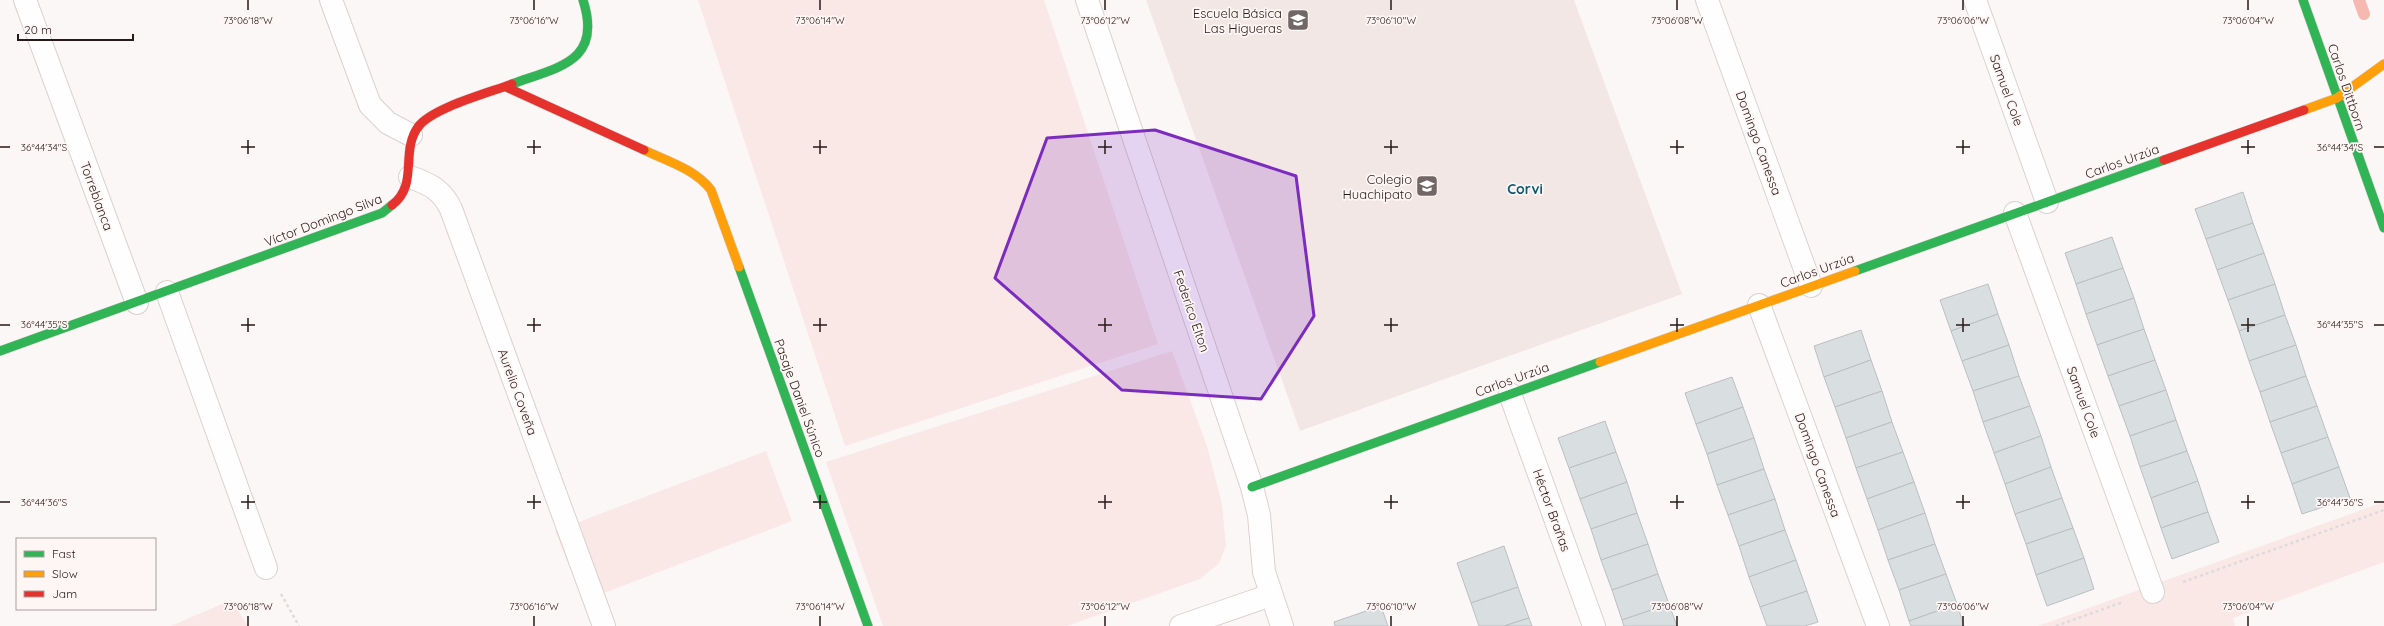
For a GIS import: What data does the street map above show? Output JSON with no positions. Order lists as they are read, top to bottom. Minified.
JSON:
{"streets":{"street":["Carlos Dittborn","Samuel Cole","Domingo Canessa","Carlos Urzúa","Torreblanca","Víctor Domingo Silva","Federico Elton","Aurelio Coveña","Pasaje Daniel Súnico","Héctor Brañas"]},"crossings":[["Carlos Dittborn","Carlos Urzúa"],["Samuel Cole","Carlos Urzúa"],["Domingo Canessa","Carlos Urzúa"],["Carlos Urzúa","Federico Elton"],["Carlos Urzúa","Héctor Brañas"],["Torreblanca","Víctor Domingo Silva"],["Víctor Domingo Silva","Aurelio Coveña"]],"districts":["Corvi"],"places":{"school or university":["Escuela Básica Las Higueras","Colegio Huachipato"]},"legend":["Fast","Slow","Jam"],"scale_bar":"20 m","coordinates":["73°06'18\"W","73°06'16\"W","73°06'14\"W","73°06'12\"W","73°06'10\"W","73°06'08\"W","73°06'06\"W","73°06'04\"W","36°44'34\"S","36°44'35\"S","36°44'36\"S"]}
